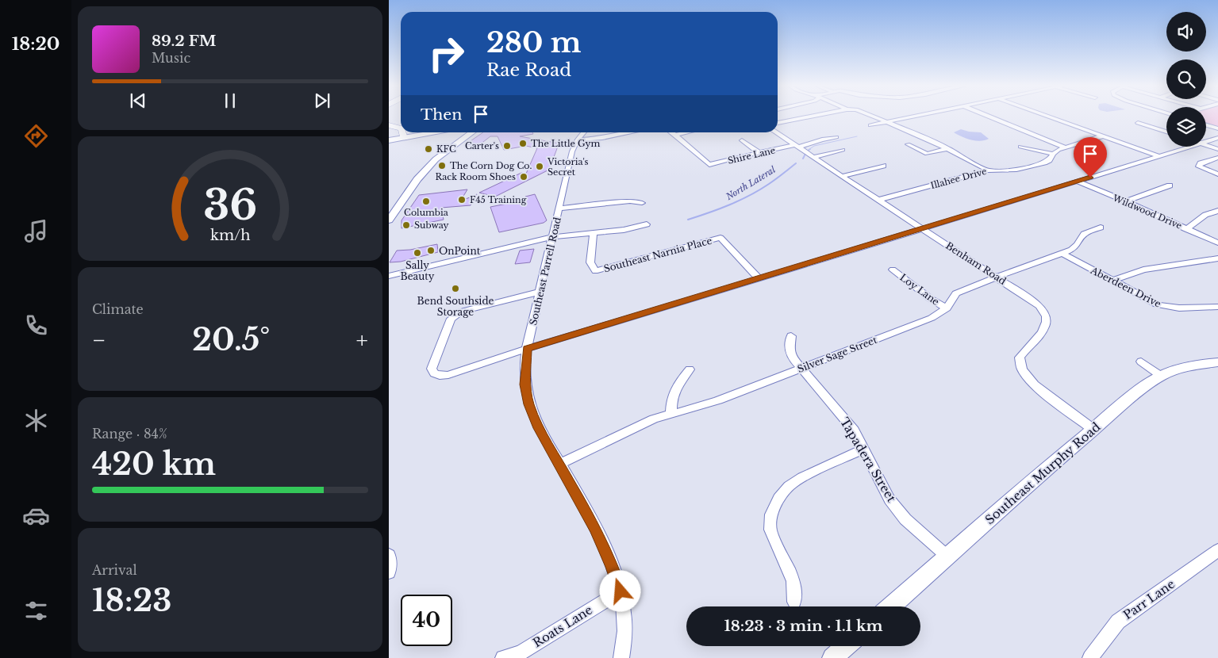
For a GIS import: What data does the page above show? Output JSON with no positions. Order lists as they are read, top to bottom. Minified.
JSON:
{"streets":{"main road":["Southeast Murphy Road"],"street":["Shire Lane","Illahee Drive","Wildwood Drive","Southeast Narnia Place","Benham Road","Southeast Parrell Road","Aberdeen Drive","Loy Lane","Silver Sage Street","Tapadera Street","Parr Lane","Roats Lane"]},"crossings":[["Shire Lane","Benham Road"],["Illahee Drive","Benham Road"],["Benham Road","Silver Sage Street"],["Benham Road","Southeast Murphy Road"],["Southeast Parrell Road","Silver Sage Street"],["Southeast Parrell Road","Roats Lane"],["Aberdeen Drive","Silver Sage Street"],["Loy Lane","Silver Sage Street"],["Silver Sage Street","Tapadera Street"],["Tapadera Street","Southeast Murphy Road"]],"water":["North Lateral"],"places":["The Little Gym","Carter's","KFC","The Corn Dog Co.","Victoria's Secret","Rack Room Shoes","F45 Training","Columbia","Subway","OnPoint","Sally Beauty","Bend Southside Storage"],"page":{"tabs":"18:20","turn":["280 m","Rae Road"],"song":["89.2 FM","Music"],"then":"Then","tile":["Climate",["Range · 84%","420 km"],["Arrival","18:23"]],"heat":["−","20.5°","+"],"limit":"40","trip":"18:23 · 3 min · 1.1 km","gauge":["36","km/h"]}}
